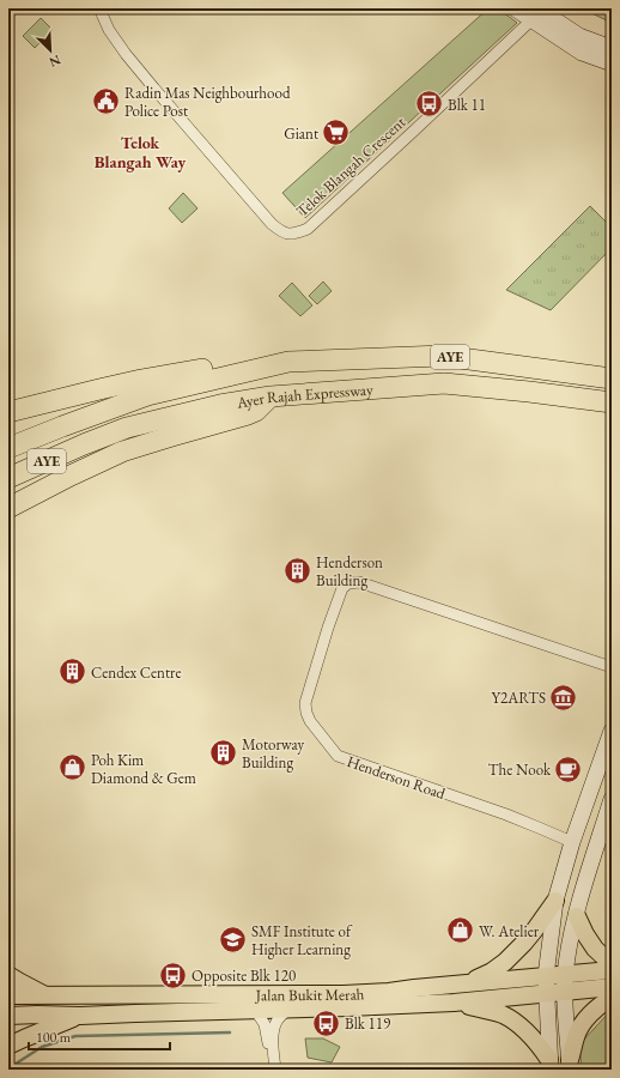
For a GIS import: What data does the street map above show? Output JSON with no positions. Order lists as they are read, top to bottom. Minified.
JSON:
{"streets":{"highway":["AYE","Ayer Rajah Expressway"],"main road":["Jalan Bukit Merah"],"street":["Telok Blangah Crescent","Henderson Road"]},"districts":["Telok Blangah Way"],"places":{"public building":["Radin Mas Neighbourhood Police Post"],"bus stop":["Blk 11","Opposite Blk 120","Blk 119"],"supermarket":["Giant"],"building":["Henderson Building","Cendex Centre","Motorway Building"],"museum":["Y2ARTS"],"shop":["Poh Kim Diamond & Gem","W. Atelier"],"cafe":["The Nook"],"school or university":["SMF Institute of Higher Learning"]},"scale_bar":"100 m","north":"bottom right"}
